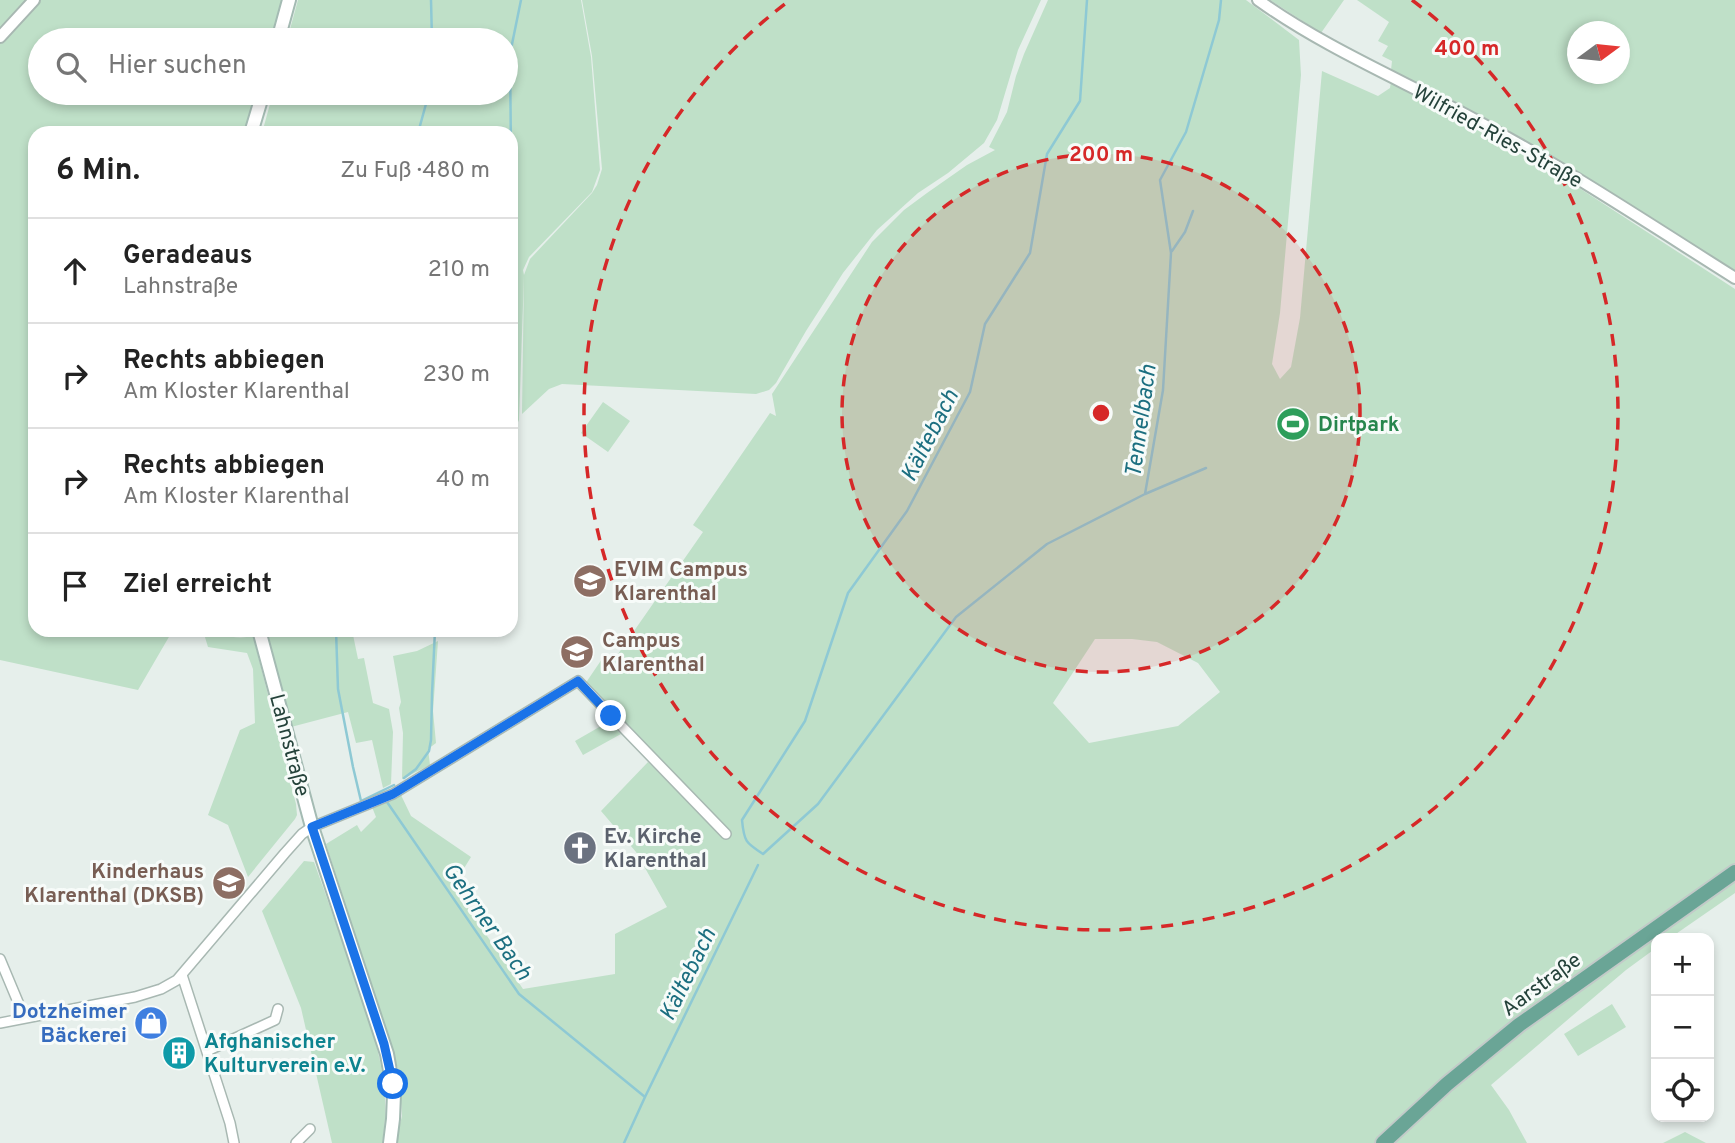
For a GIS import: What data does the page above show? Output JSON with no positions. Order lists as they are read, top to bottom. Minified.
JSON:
{"streets":{"main road":["Lahnstraße","Aarstraße"],"street":["Wilfried-Ries-Straße"]},"water":["Tennelbach","Kältebach","Gehrner Bach"],"places":{"sports":["Dirtpark"],"school or university":["EVIM Campus Klarenthal","Campus Klarenthal","Kinderhaus Klarenthal (DKSB)"],"church":["Ev. Kirche Klarenthal"],"shop":["Dotzheimer Bäckerei"],"building":["Afghanischer Kulturverein e.V."]},"north":"right","page":{"search":"Hier suchen","heading":["6 Min.","Zu Fuß · 480 m"],"list":[["Geradeaus","Lahnstraße","210 m"],["Rechts abbiegen","Am Kloster Klarenthal","230 m"],["Rechts abbiegen","Am Kloster Klarenthal","40 m"],"Ziel erreicht"],"map_buttons":["+","−"]},"rings":["400 m","200 m"]}
